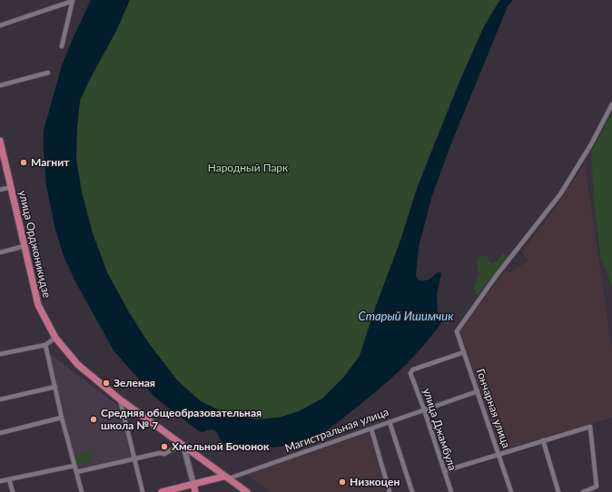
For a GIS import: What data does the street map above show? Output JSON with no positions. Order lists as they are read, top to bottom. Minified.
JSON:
{"streets":{"main road":["улица Орджоникидзе","Магистральная улица"],"street":["Гончарная улица","улица Джамбула"]},"crossings":[["улица Орджоникидзе","Магистральная улица"],["Гончарная улица","улица Джамбула"],["Гончарная улица","Магистральная улица"],["улица Джамбула","Магистральная улица"]],"water":["Старый Ишимчик"],"parks":["Народный Парк"],"places":["Магнит","Зеленая","Средняя общеобразовательная школа № 7","Хмельной Бочонок","Низкоцен"]}
